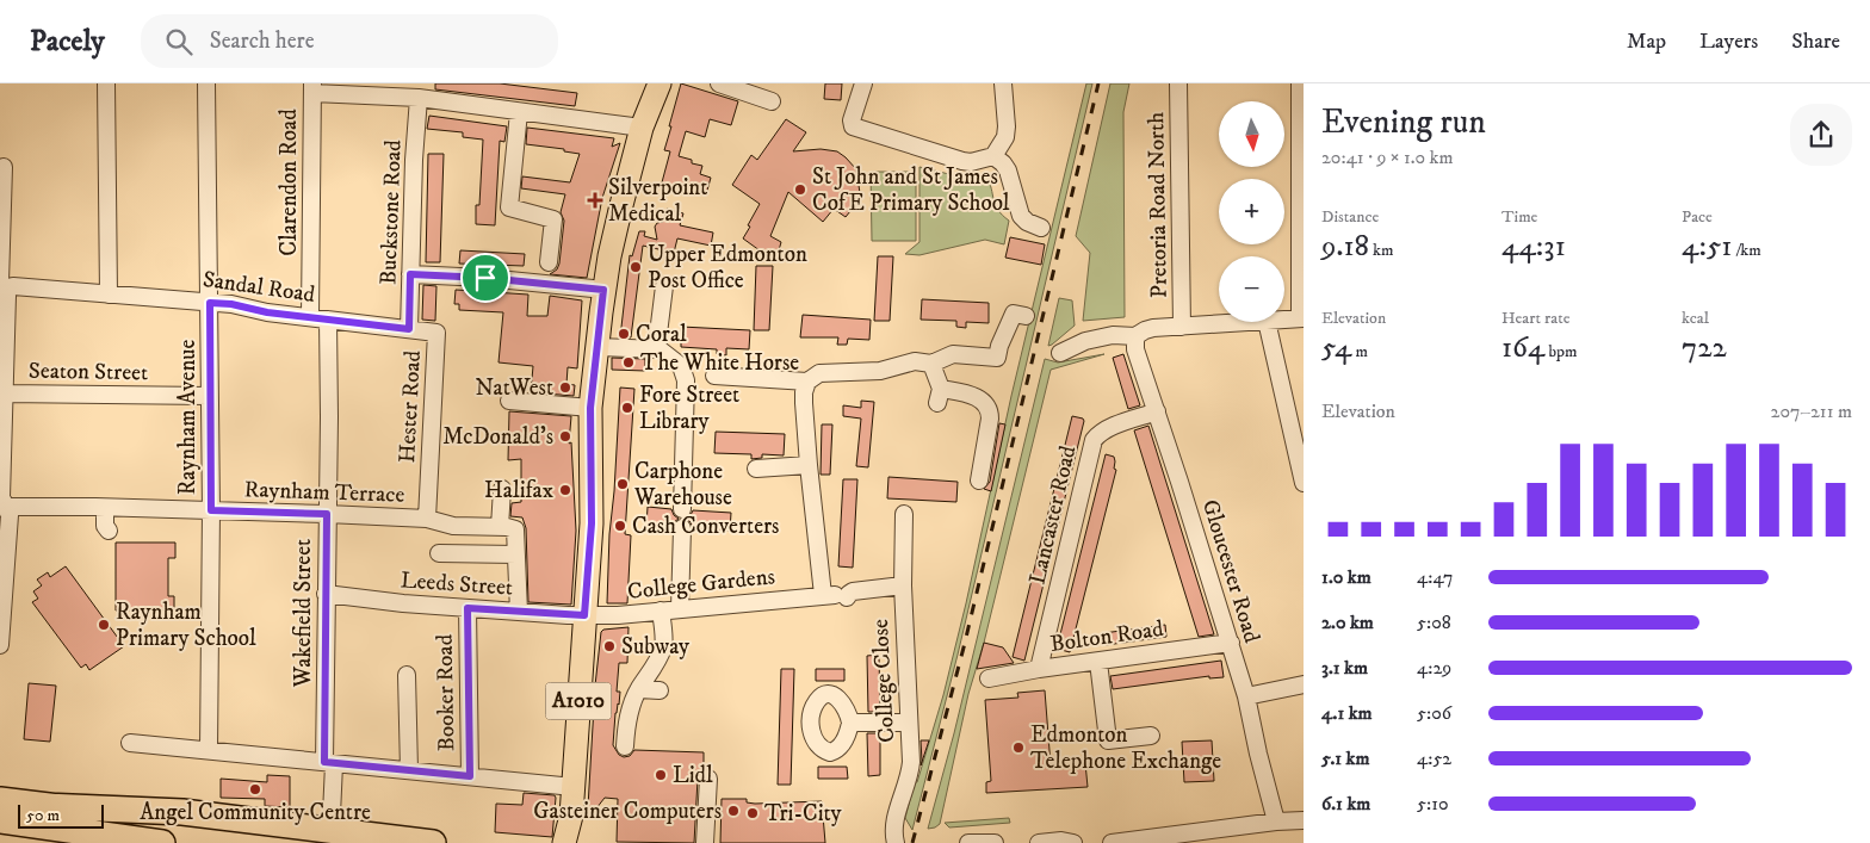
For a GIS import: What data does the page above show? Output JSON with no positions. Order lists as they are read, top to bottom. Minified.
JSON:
{"streets":{"main road":["A1010"],"street":["Clarendon Road","Pretoria Road North","Buckstone Road","Sandal Road","Seaton Street","Hester Road","Raynham Avenue","Raynham Terrace","Lancaster Road","Gloucester Road","Leeds Street","College Gardens","Wakefield Street","Bolton Road","College Close","Booker Road"]},"crossings":[["Clarendon Road","Sandal Road"],["Buckstone Road","Sandal Road"],["Sandal Road","Hester Road"],["Sandal Road","Raynham Avenue"],["Sandal Road","Wakefield Street"],["Seaton Street","Raynham Avenue"],["Hester Road","Raynham Terrace"],["Raynham Avenue","Raynham Terrace"],["Raynham Terrace","Wakefield Street"],["Lancaster Road","Gloucester Road"],["Lancaster Road","Bolton Road"],["Gloucester Road","Bolton Road"],["Leeds Street","College Gardens"],["Leeds Street","Wakefield Street"],["Leeds Street","Booker Road"],["Leeds Street","A1010"],["College Gardens","College Close"],["College Gardens","A1010"]],"places":{"other":["St John and St James CofE Primary School","Upper Edmonton Post Office","Coral","The White Horse","NatWest","Fore Street Library","McDonald's","Carphone Warehouse","Halifax","Cash Converters","Raynham Primary School","Subway","Edmonton Telephone Exchange","Lidl","Angel Community Centre","Gasteiner Computers","Tri-City"],"health":["Silverpoint Medical"]},"scale_bar":"50 m","north":"bottom","page":{"header":"Pacely","search":"Search here","nav":["Map","Layers","Share"],"heading":["Evening run","20:41 · 9 × 1.0 km"],"map_buttons":["+","−"],"stats":[["Distance","9.18 km"],["Time","44:31"],["Pace","4:51 /km"],["Elevation","54 m"],["Heart rate","164 bpm"],["kcal","722"]],"chart":["Elevation","207–211 m"],"list":[{"name":"1.0 km","note":"4:47"},{"name":"2.0 km","note":"5:08"},{"name":"3.1 km","note":"4:29"},{"name":"4.1 km","note":"5:06"},{"name":"5.1 km","note":"4:52"},{"name":"6.1 km","note":"5:10"}],"scale":"50 m"}}
